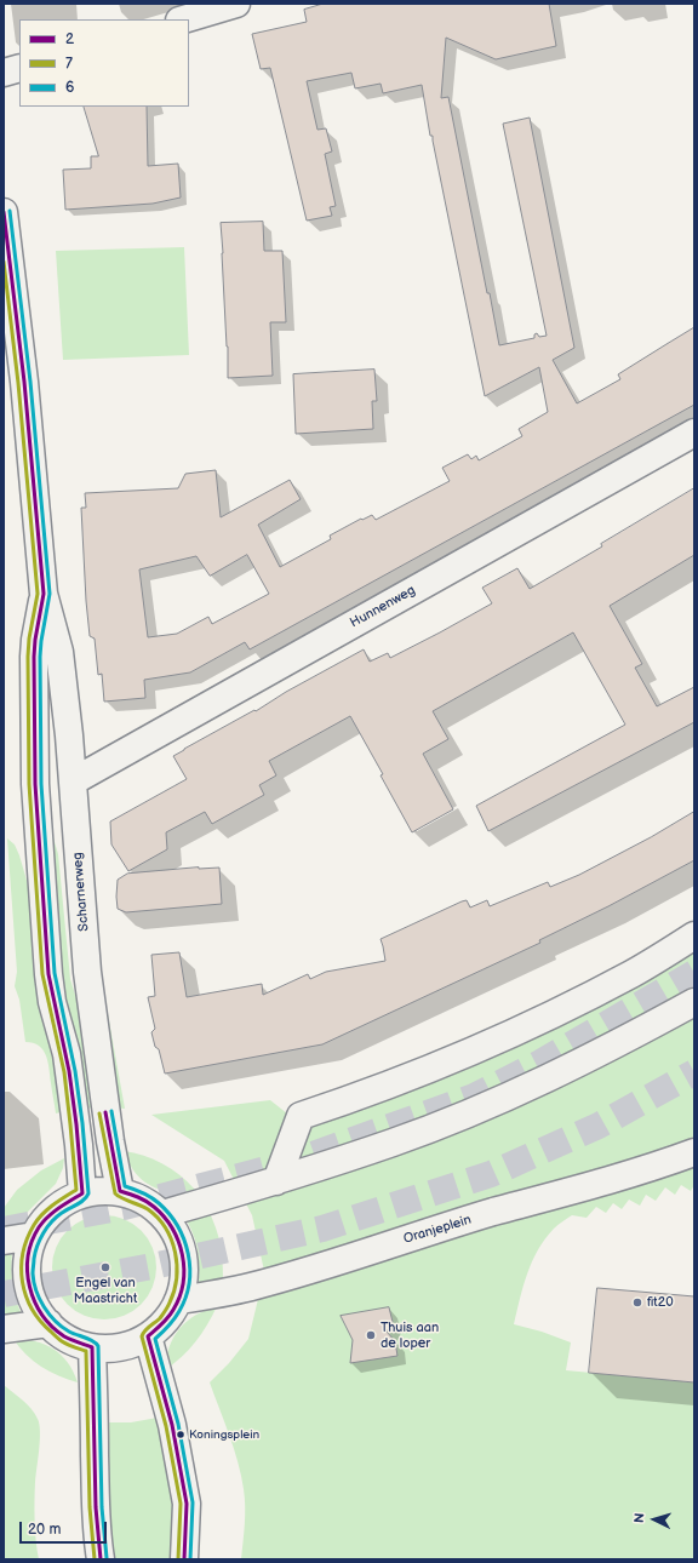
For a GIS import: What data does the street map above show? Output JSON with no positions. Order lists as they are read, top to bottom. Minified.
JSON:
{"streets":{"street":["Hunnenweg","Scharnerweg","Oranjeplein"]},"crossings":[["Hunnenweg","Scharnerweg"],["Scharnerweg","Oranjeplein"]],"places":["Engel van Maastricht","fit20","Thuis aan de loper","Koningsplein"],"lines":["transit line 6","transit line 2","transit line 7"],"legend":["2","7","6"],"scale_bar":"20 m","north":"left"}
